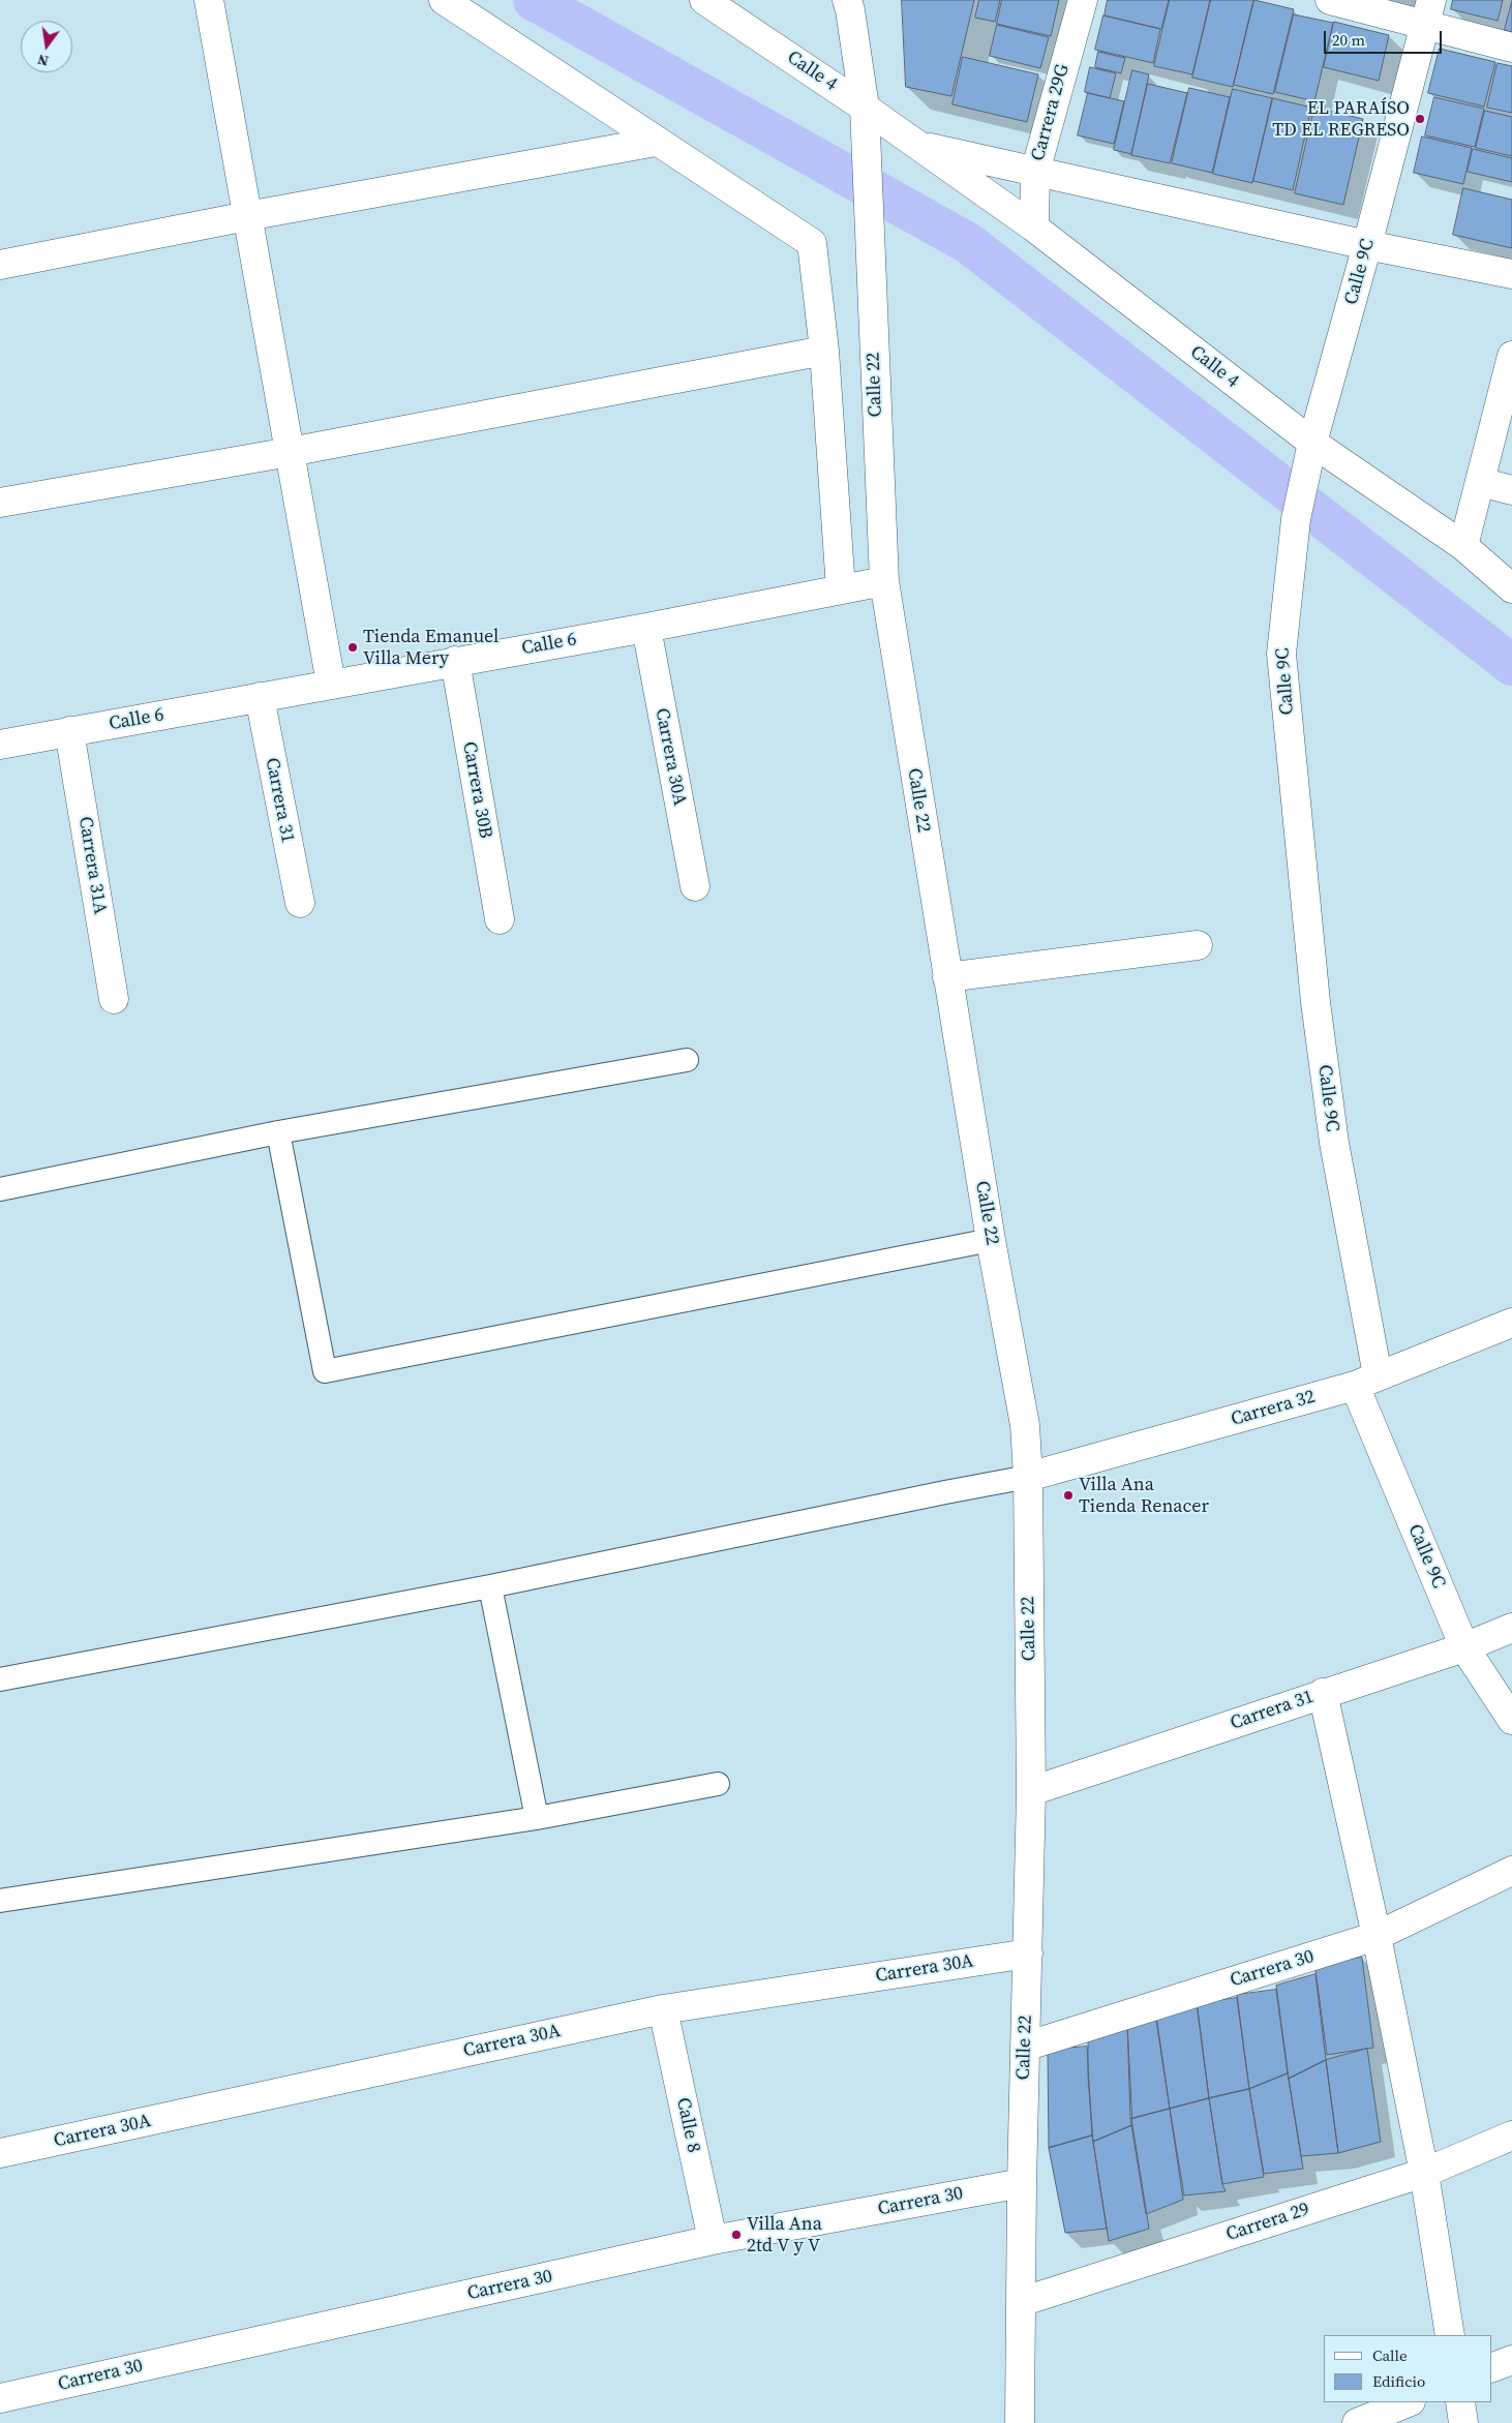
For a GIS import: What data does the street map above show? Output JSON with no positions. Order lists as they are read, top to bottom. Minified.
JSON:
{"streets":{"street":["Calle 4","Carrera 29G","Calle 9C","Calle 22","Calle 6","Carrera 30A","Carrera 30B","Carrera 31","Carrera 31A","Carrera 32","Carrera 30","Calle 8","Carrera 29"]},"crossings":[["Calle 4","Carrera 29G"],["Calle 4","Calle 9C"],["Calle 4","Calle 22"],["Calle 9C","Carrera 31"],["Calle 9C","Carrera 32"],["Calle 22","Calle 6"],["Calle 22","Carrera 30A"],["Calle 22","Carrera 31"],["Calle 22","Carrera 32"],["Calle 22","Carrera 30"],["Calle 22","Carrera 29"],["Calle 6","Carrera 30A"],["Calle 6","Carrera 30B"],["Calle 6","Carrera 31"],["Calle 6","Carrera 31A"],["Carrera 30A","Calle 8"],["Carrera 30","Calle 8"]],"places":["EL PARAÍSO TD EL REGRESO","Tienda Emanuel Villa Mery","Villa Ana Tienda Renacer","Villa Ana 2td V y V"],"legend":["Calle","Edificio"],"scale_bar":"20 m","north":"bottom"}
